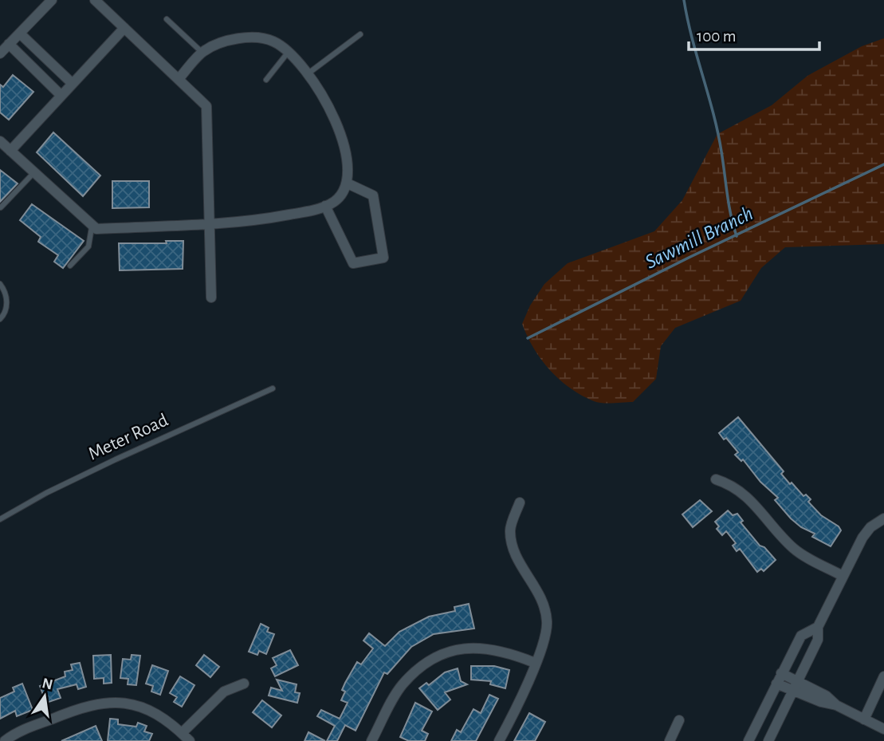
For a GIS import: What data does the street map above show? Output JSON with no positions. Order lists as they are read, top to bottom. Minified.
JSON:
{"streets":{"lane":["Meter Road"]},"water":["Sawmill Branch"],"scale_bar":"100 m","north":"top"}
